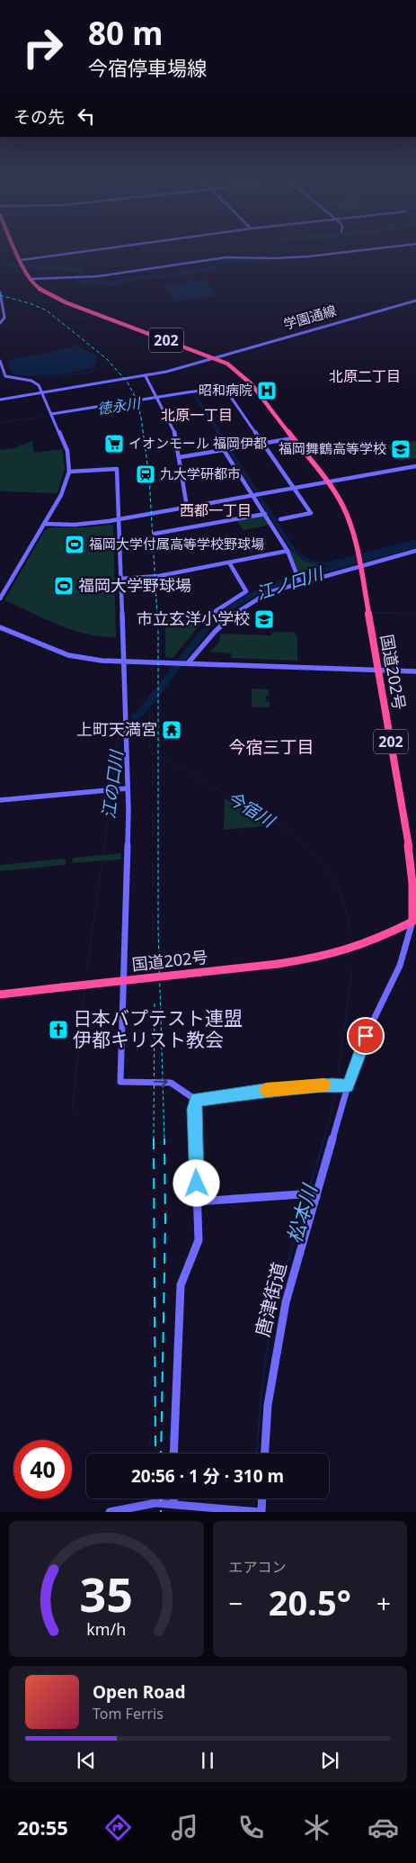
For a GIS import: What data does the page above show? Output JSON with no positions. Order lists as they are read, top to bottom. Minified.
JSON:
{"streets":{"highway":["202","国道202号"],"street":["学園通線","唐津街道"]},"crossings":[["学園通線","国道202号"],["国道202号","唐津街道"]],"districts":["北原二丁目","北原一丁目","西都一丁目","今宿三丁目"],"water":["徳永川","江ノ口川","江の口川","今宿川","松本川"],"places":{"hospital":["昭和病院"],"supermarket":["イオンモール 福岡伊都"],"school or university":["福岡舞鶴高等学校","市立玄洋小学校"],"station":["九大学研都市"],"sports":["福岡大学付属高等学校野球場","福岡大学野球場"],"temple":["上町天満宮"],"church":["日本バプテスト連盟 伊都キリスト教会"]},"page":{"turn":["80 m","今宿停車場線"],"then":"その先","limit":"40","trip":"20:56 · 1 分 · 310 m","tile":"エアコン","heat":["−","20.5°","+"],"song":["Open Road","Tom Ferris"],"tabs":"20:55","gauge":["35","km/h"]}}
